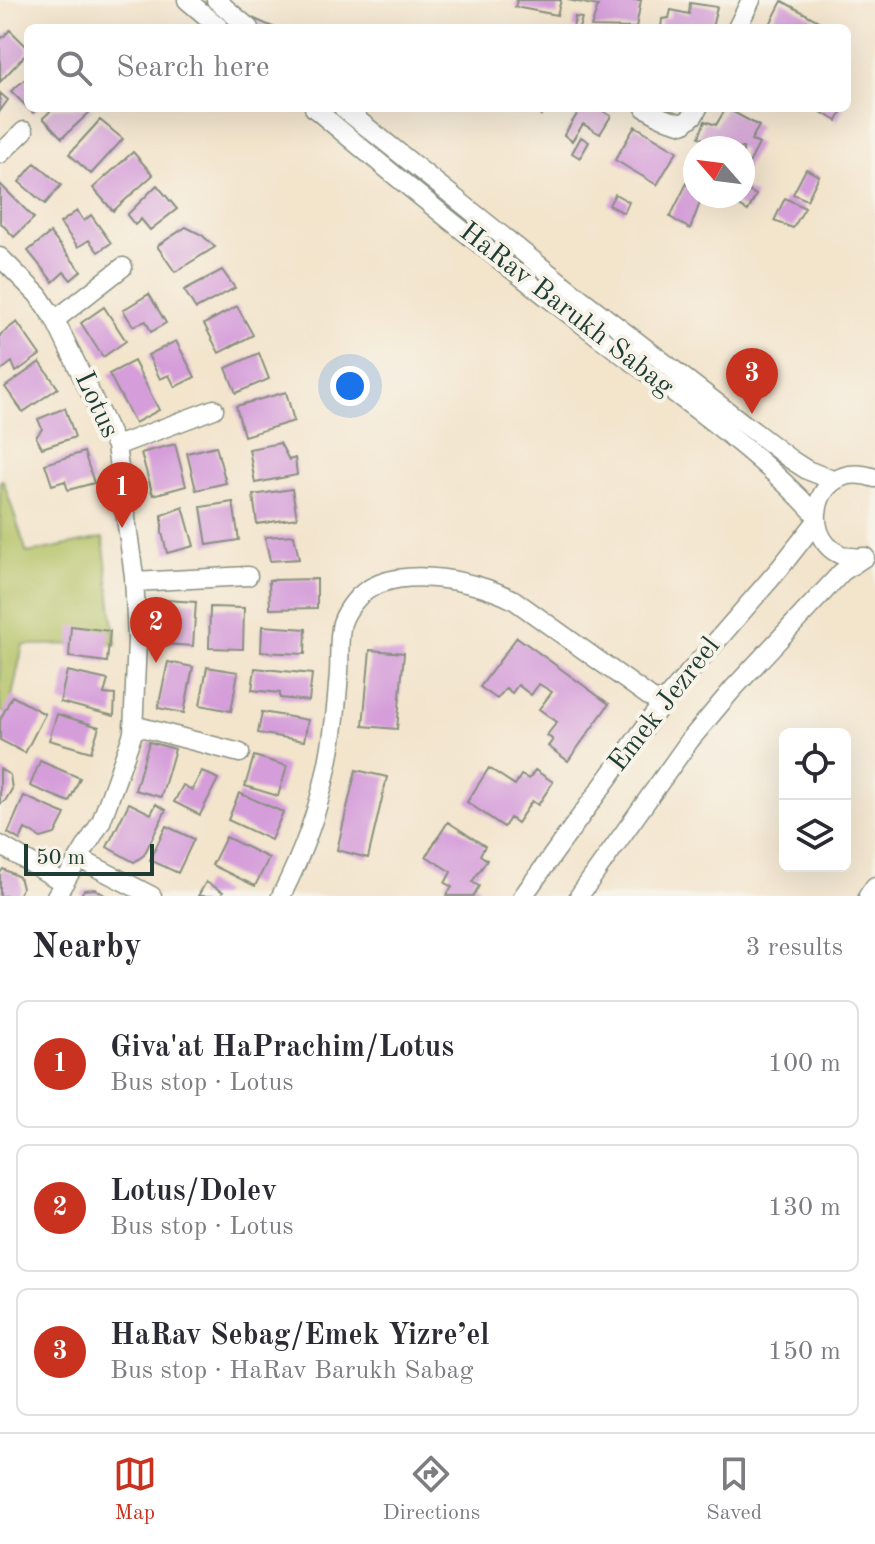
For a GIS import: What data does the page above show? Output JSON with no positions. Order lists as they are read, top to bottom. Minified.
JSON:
{"streets":{"street":["HaRav Barukh Sabag","Lotus","Emek Jezreel"]},"crossings":[["HaRav Barukh Sabag","Emek Jezreel"]],"scale_bar":"50 m","north":"top left","page":{"search":"Search here","pins":["3","1","2"],"scale":"50 m","heading":["Nearby","3 results"],"list":[{"mark":"1","name":"Giva'at HaPrachim/Lotus","note":"Bus stop · Lotus","value":"100 m"},{"mark":"2","name":"Lotus/Dolev","note":"Bus stop · Lotus","value":"130 m"},{"mark":"3","name":"HaRav Sebag/Emek Yizre’el","note":"Bus stop · HaRav Barukh Sabag","value":"150 m"}],"nav":["Map","Directions","Saved"]}}
